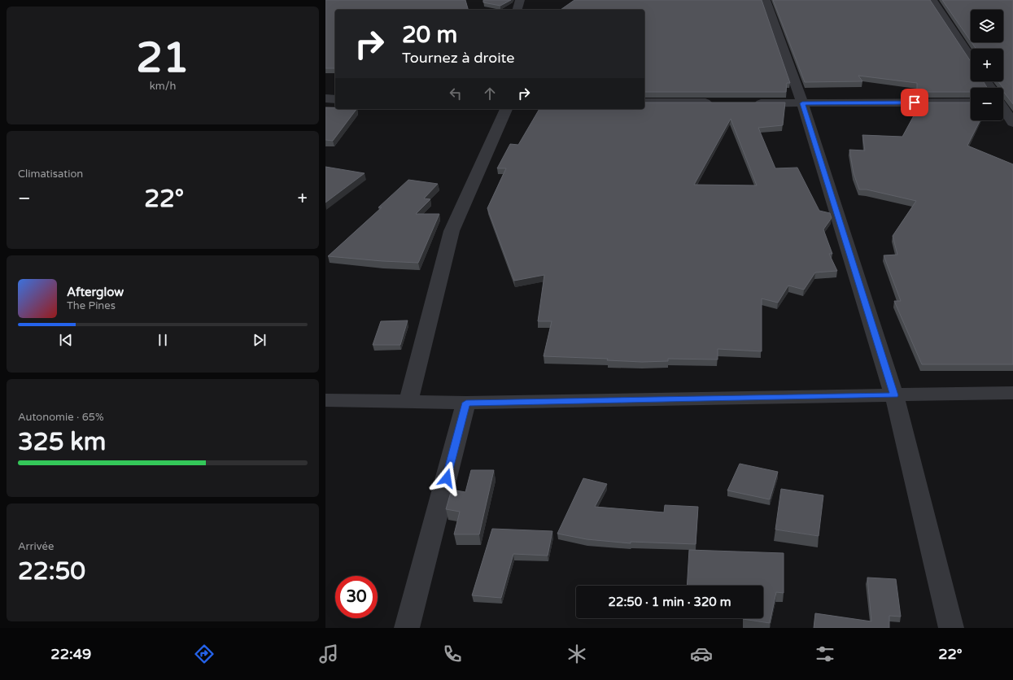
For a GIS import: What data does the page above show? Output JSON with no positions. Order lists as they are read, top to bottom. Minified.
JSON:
{"page":{"tile":[["21","km/h"],"Climatisation",["Autonomie · 65%","325 km"],["Arrivée","22:50"]],"map_buttons":["+","−"],"turn":["20 m","Tournez à droite"],"heat":["−","22°","+"],"song":["Afterglow","The Pines"],"limit":"30","trip":"22:50 · 1 min · 320 m","tabs":["22:49","22°"]}}
